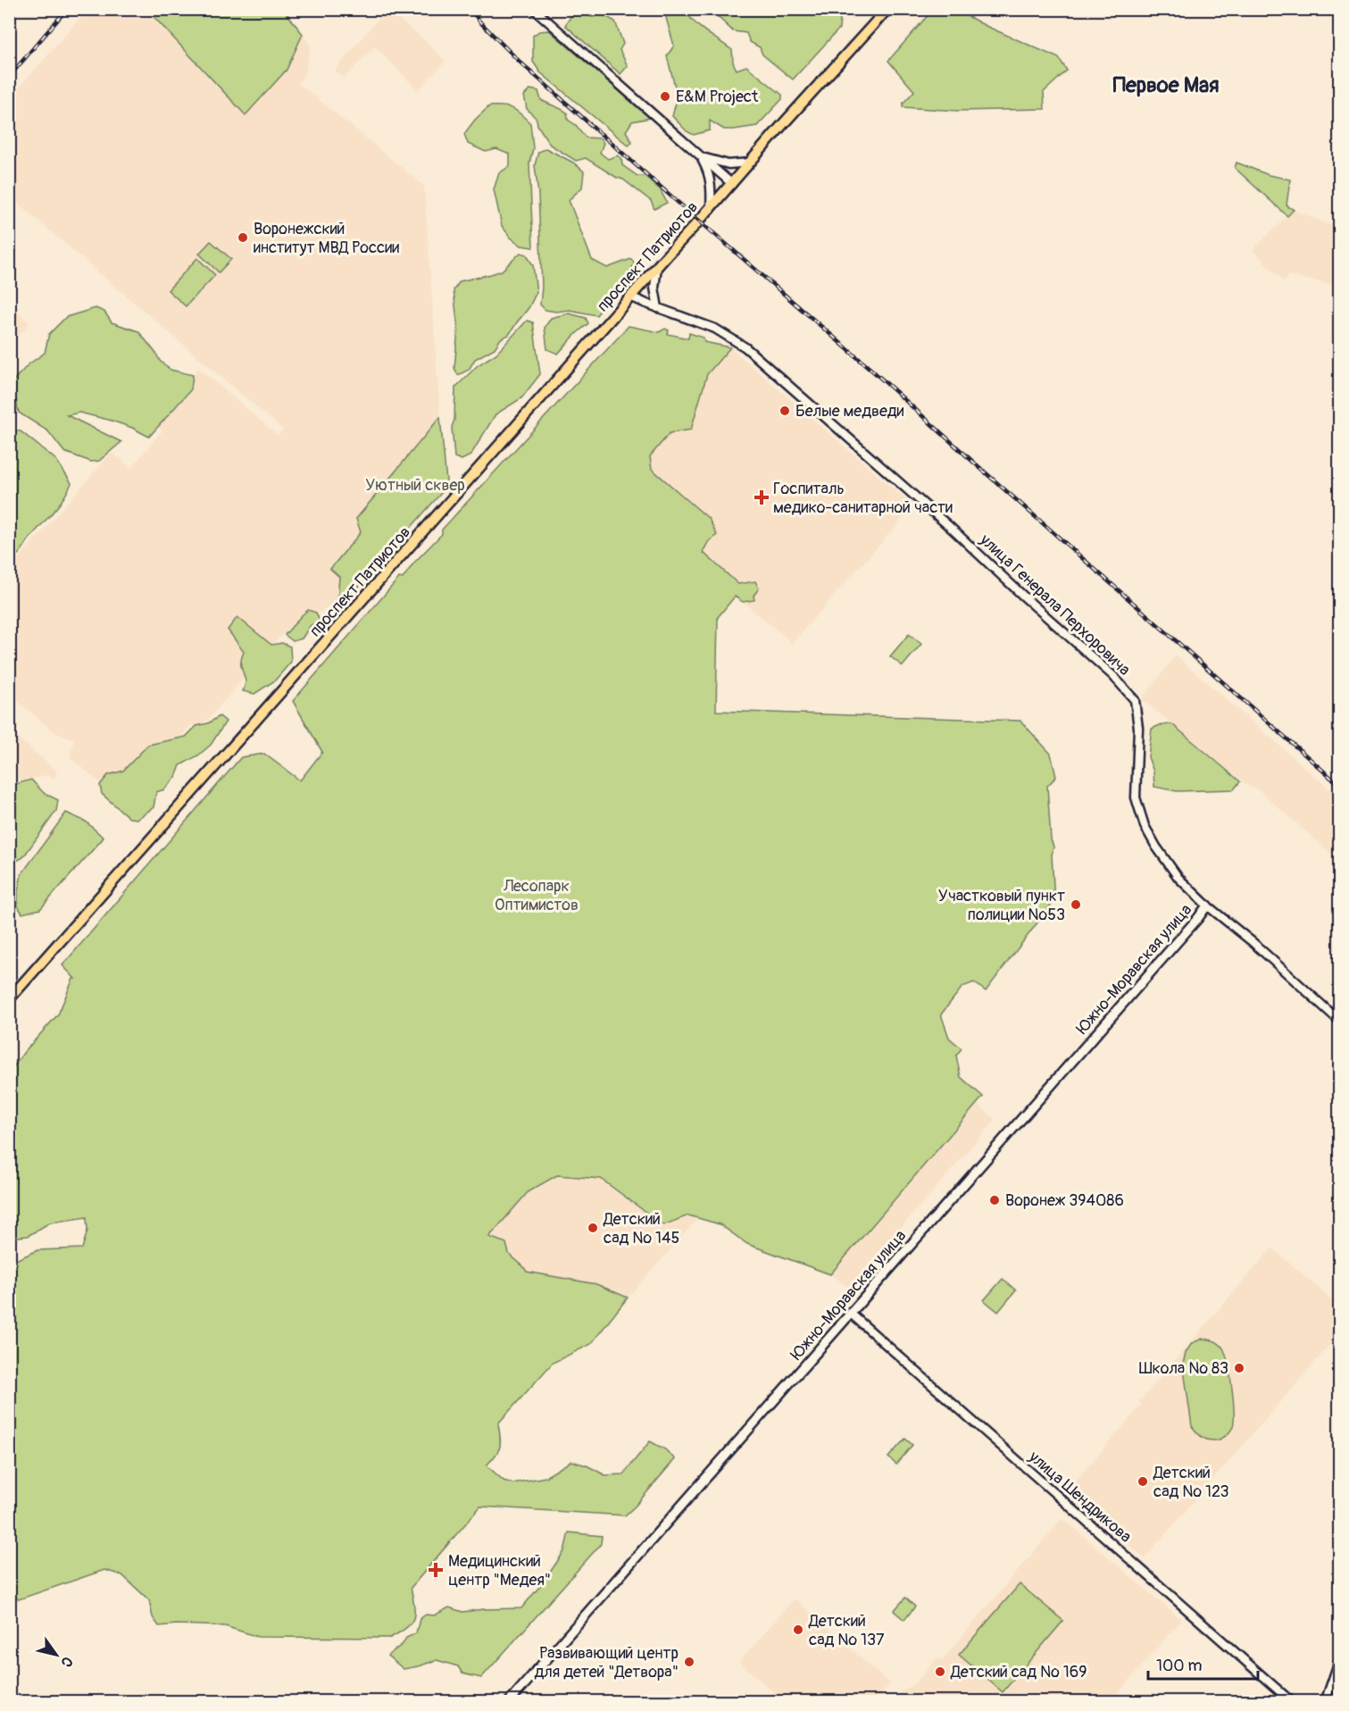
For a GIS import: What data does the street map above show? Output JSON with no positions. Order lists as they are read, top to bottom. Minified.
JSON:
{"streets":{"highway":["проспект Патриотов"],"main road":["Южно-Моравская улица"],"street":["улица Генерала Перхоровича","улица Шендрикова"]},"crossings":[["проспект Патриотов","улица Генерала Перхоровича"],["улица Генерала Перхоровича","Южно-Моравская улица"],["Южно-Моравская улица","улица Шендрикова"]],"districts":["Первое Мая"],"parks":["Уютный сквер","Лесопарк Оптимистов"],"places":{"other":["E&M Project","Воронежский институт МВД России","Белые медведи","Участковый пункт полиции №53","Воронеж 394086","Детский сад № 145","Школа № 83","Детский сад № 123","Детский сад № 137","Развивающий центр для детей \"Детвора\"","Детский сад № 169"],"health":["Госпиталь медико-санитарной части","Медицинский центр \"Медея\""]},"scale_bar":"100 m","north":"bottom right"}
